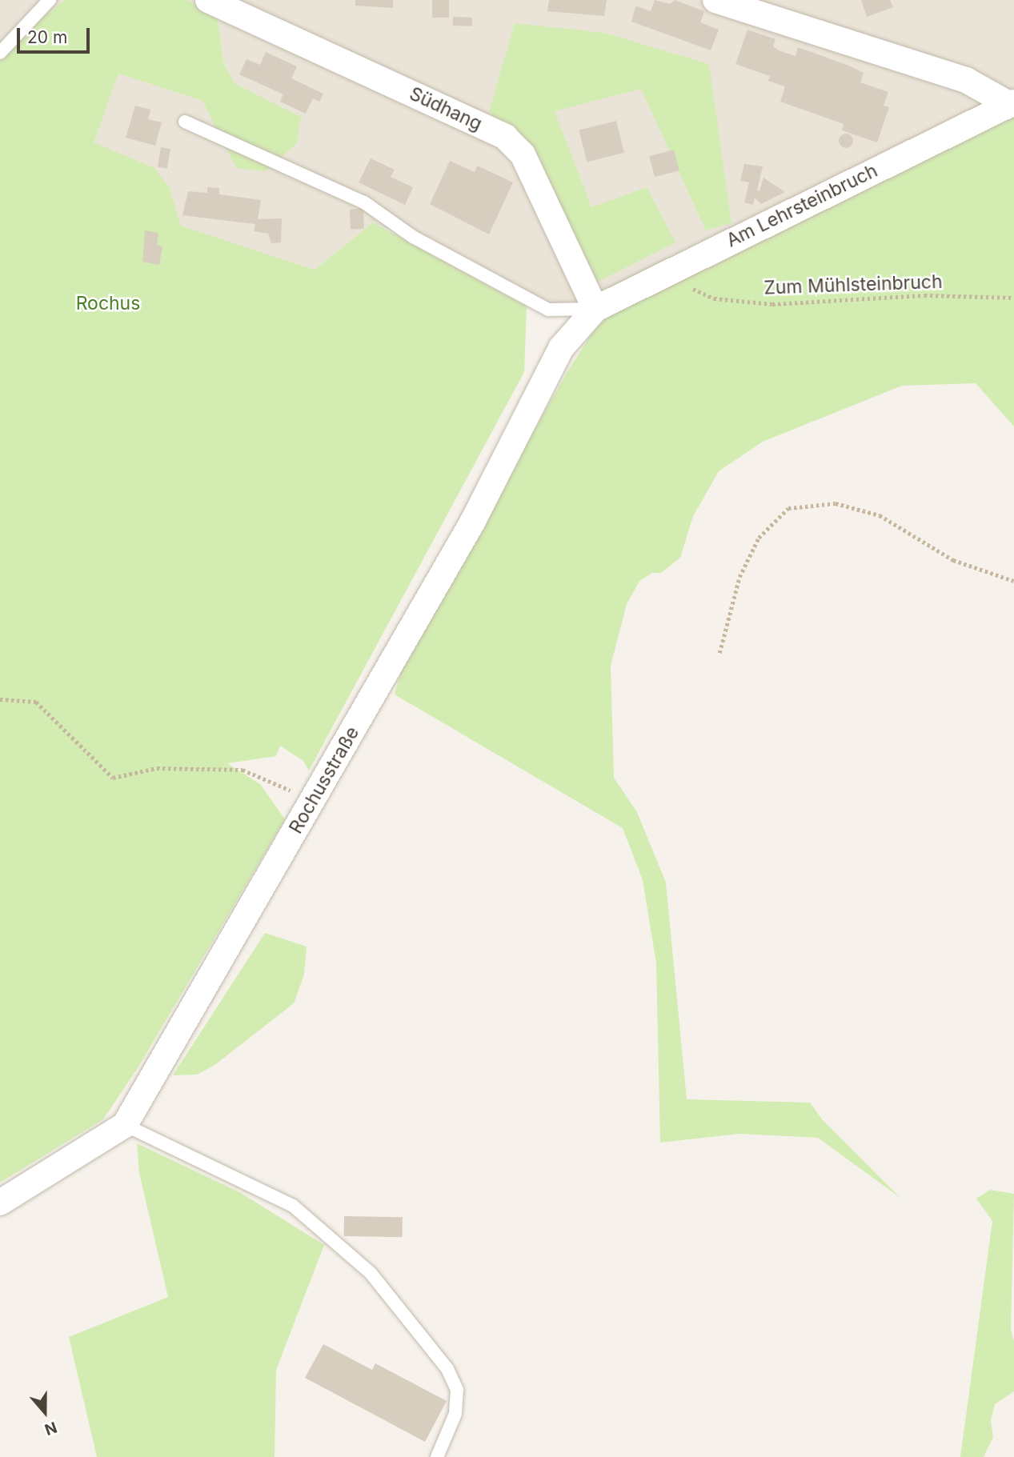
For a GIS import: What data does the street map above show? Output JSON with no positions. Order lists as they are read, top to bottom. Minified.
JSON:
{"streets":{"street":["Südhang","Am Lehrsteinbruch","Rochusstraße"],"path":["Zum Mühlsteinbruch"]},"crossings":[["Südhang","Am Lehrsteinbruch"],["Südhang","Rochusstraße"],["Am Lehrsteinbruch","Zum Mühlsteinbruch"],["Am Lehrsteinbruch","Rochusstraße"]],"parks":["Rochus"],"scale_bar":"20 m","north":"bottom"}
